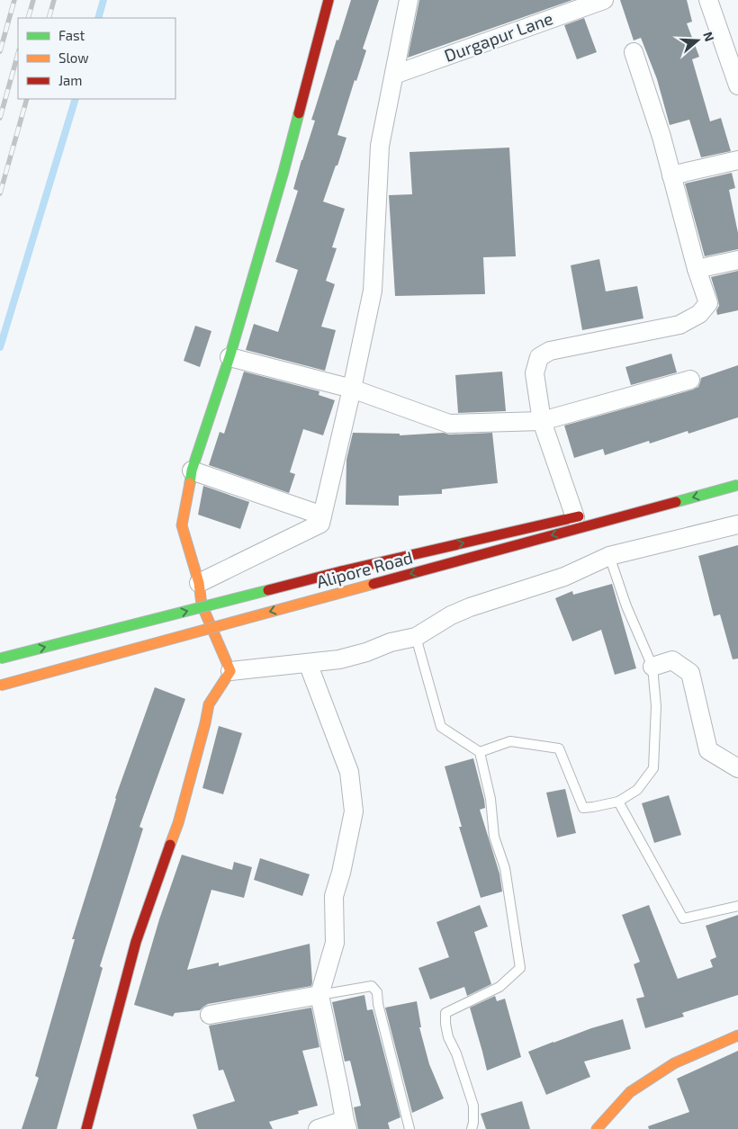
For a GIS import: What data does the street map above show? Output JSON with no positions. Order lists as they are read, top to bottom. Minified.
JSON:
{"streets":{"street":["Durgapur Lane","Alipore Road"]},"legend":["Fast","Slow","Jam"],"north":"right"}
